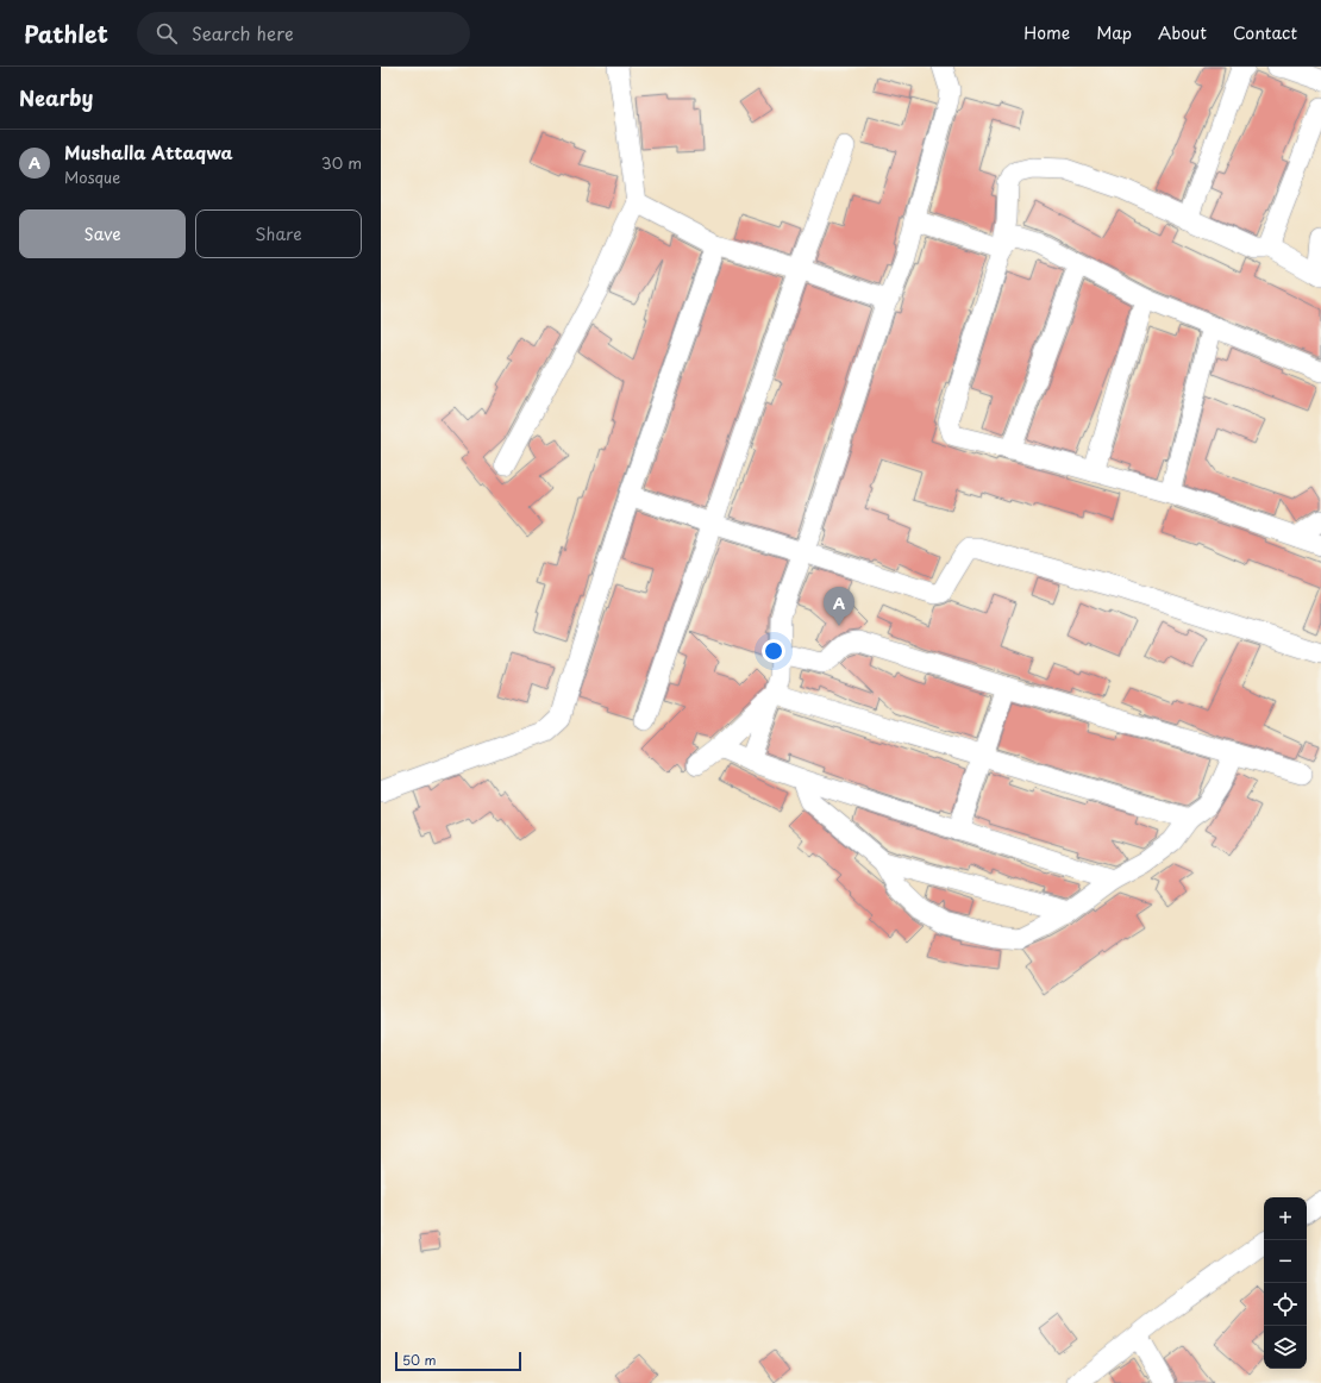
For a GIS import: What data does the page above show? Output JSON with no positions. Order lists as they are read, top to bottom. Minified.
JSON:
{"scale_bar":"50 m","page":{"header":"Pathlet","search":"Search here","nav":["Home","Map","About","Contact"],"heading":"Nearby","list":[{"mark":"A","name":"Mushalla Attaqwa","note":"Mosque","value":"30 m"}],"buttons":["Save","Share"],"pins":"A","map_buttons":["+","−"],"scale":"50 m"}}
